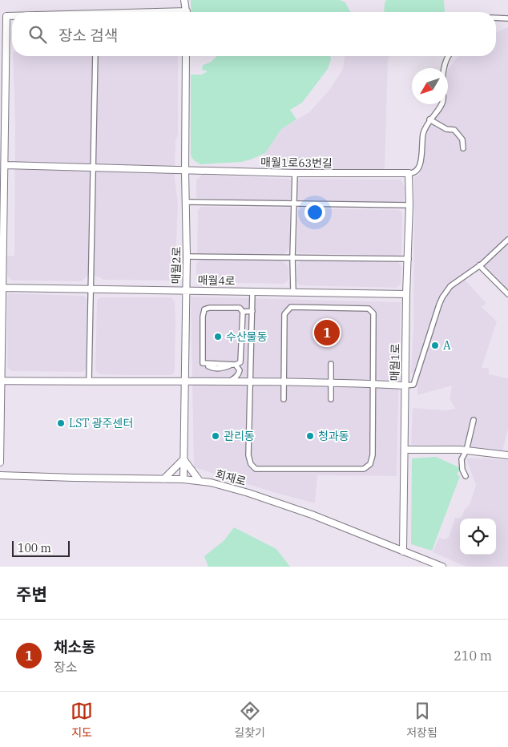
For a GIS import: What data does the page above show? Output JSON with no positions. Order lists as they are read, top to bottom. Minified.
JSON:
{"streets":{"street":["매월1로63번길","매월2로","매월4로","매월1로","회재로"]},"crossings":[["매월1로63번길","매월2로"],["매월1로63번길","매월1로"],["매월2로","매월4로"],["매월2로","회재로"],["매월4로","매월1로"],["매월1로","회재로"]],"places":["수산물동","A","LST 광주센터","관리동","청과동"],"scale_bar":"100 m","north":"bottom left","page":{"search":"장소 검색","pins":"1","scale":"100 m","heading":"주변","list":[{"mark":"1","name":"채소동","note":"장소","value":"210 m"}],"nav":["지도","길찾기","저장됨"]}}
